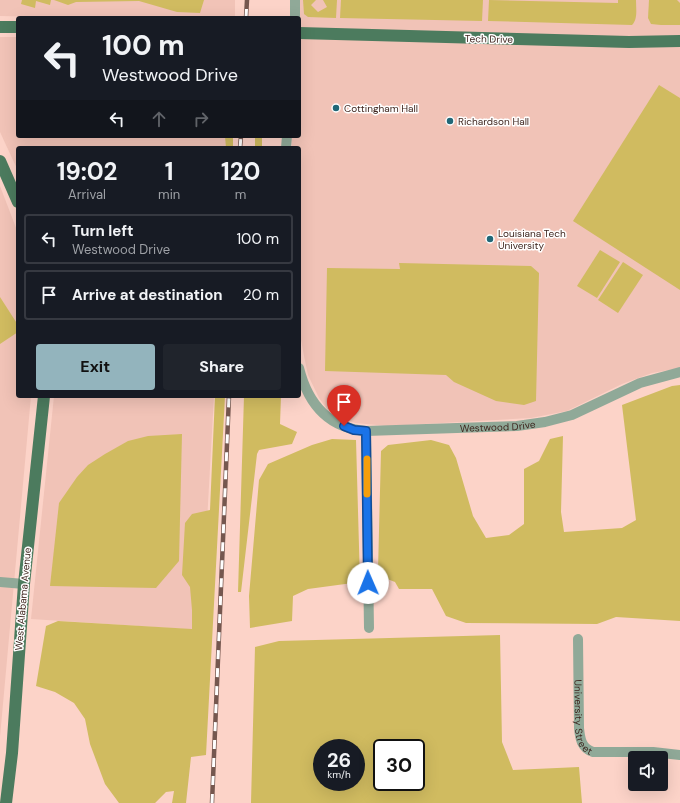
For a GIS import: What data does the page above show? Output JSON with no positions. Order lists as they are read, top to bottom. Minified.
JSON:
{"streets":{"main road":["Tech Drive","West Alabama Avenue"],"street":["Westwood Drive","University Street"]},"places":["Cottingham Hall","Richardson Hall","Louisiana Tech University"],"page":{"turn":["100 m","Westwood Drive"],"eta":["19:02","Arrival","1","min","120","m"],"list":[{"name":"Turn left","note":"Westwood Drive","value":"100 m"},{"name":"Arrive at destination","value":"20 m"}],"buttons":["Exit","Share"],"speed":"26 km/h","limit":"30"}}
